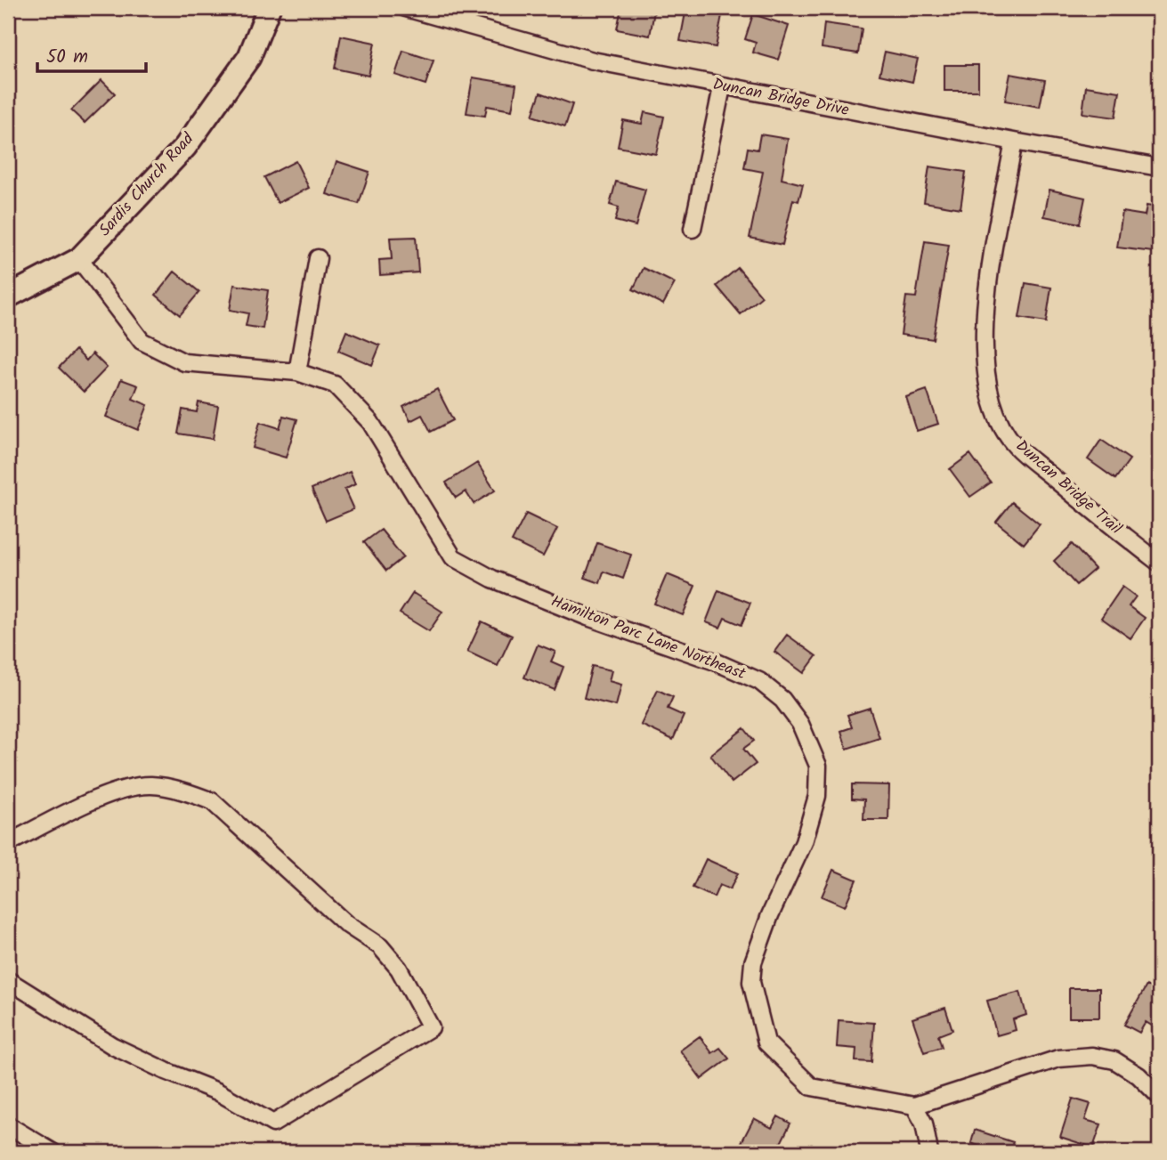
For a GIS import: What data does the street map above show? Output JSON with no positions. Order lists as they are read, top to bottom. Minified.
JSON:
{"streets":{"street":["Duncan Bridge Drive","Sardis Church Road","Duncan Bridge Trail","Hamilton Parc Lane Northeast"]},"crossings":[["Duncan Bridge Drive","Duncan Bridge Trail"],["Sardis Church Road","Hamilton Parc Lane Northeast"]],"scale_bar":"50 m"}
